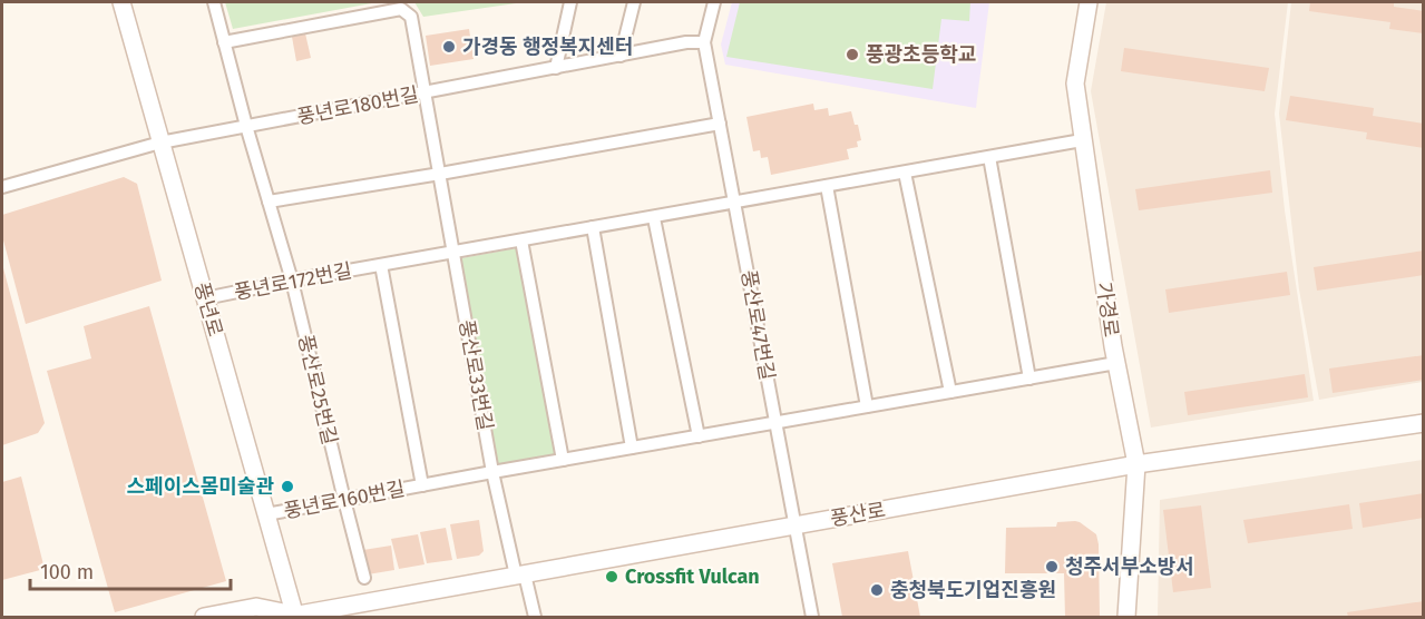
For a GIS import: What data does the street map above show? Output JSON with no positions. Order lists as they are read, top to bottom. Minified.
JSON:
{"streets":{"street":["풍년로180번길","풍년로172번길","풍년로","가경로","풍산로47번길","풍산로33번길","풍산로25번길","풍년로160번길","풍산로"]},"crossings":[["풍년로180번길","풍년로"],["풍년로180번길","풍산로47번길"],["풍년로180번길","풍산로33번길"],["풍년로180번길","풍산로25번길"],["풍년로172번길","풍년로"],["풍년로172번길","가경로"],["풍년로172번길","풍산로47번길"],["풍년로172번길","풍산로33번길"],["풍년로172번길","풍산로25번길"],["풍년로172번길","풍년로160번길"],["풍년로","풍년로160번길"],["풍년로","풍산로"],["가경로","풍년로160번길"],["가경로","풍산로"],["풍산로47번길","풍년로160번길"],["풍산로47번길","풍산로"],["풍산로33번길","풍년로160번길"],["풍산로33번길","풍산로"],["풍산로25번길","풍년로160번길"]],"places":["가경동 행정복지센터","풍광초등학교","스페이스몸미술관","청주서부소방서","Crossfit Vulcan","충청북도기업진흥원"],"scale_bar":"100 m"}
